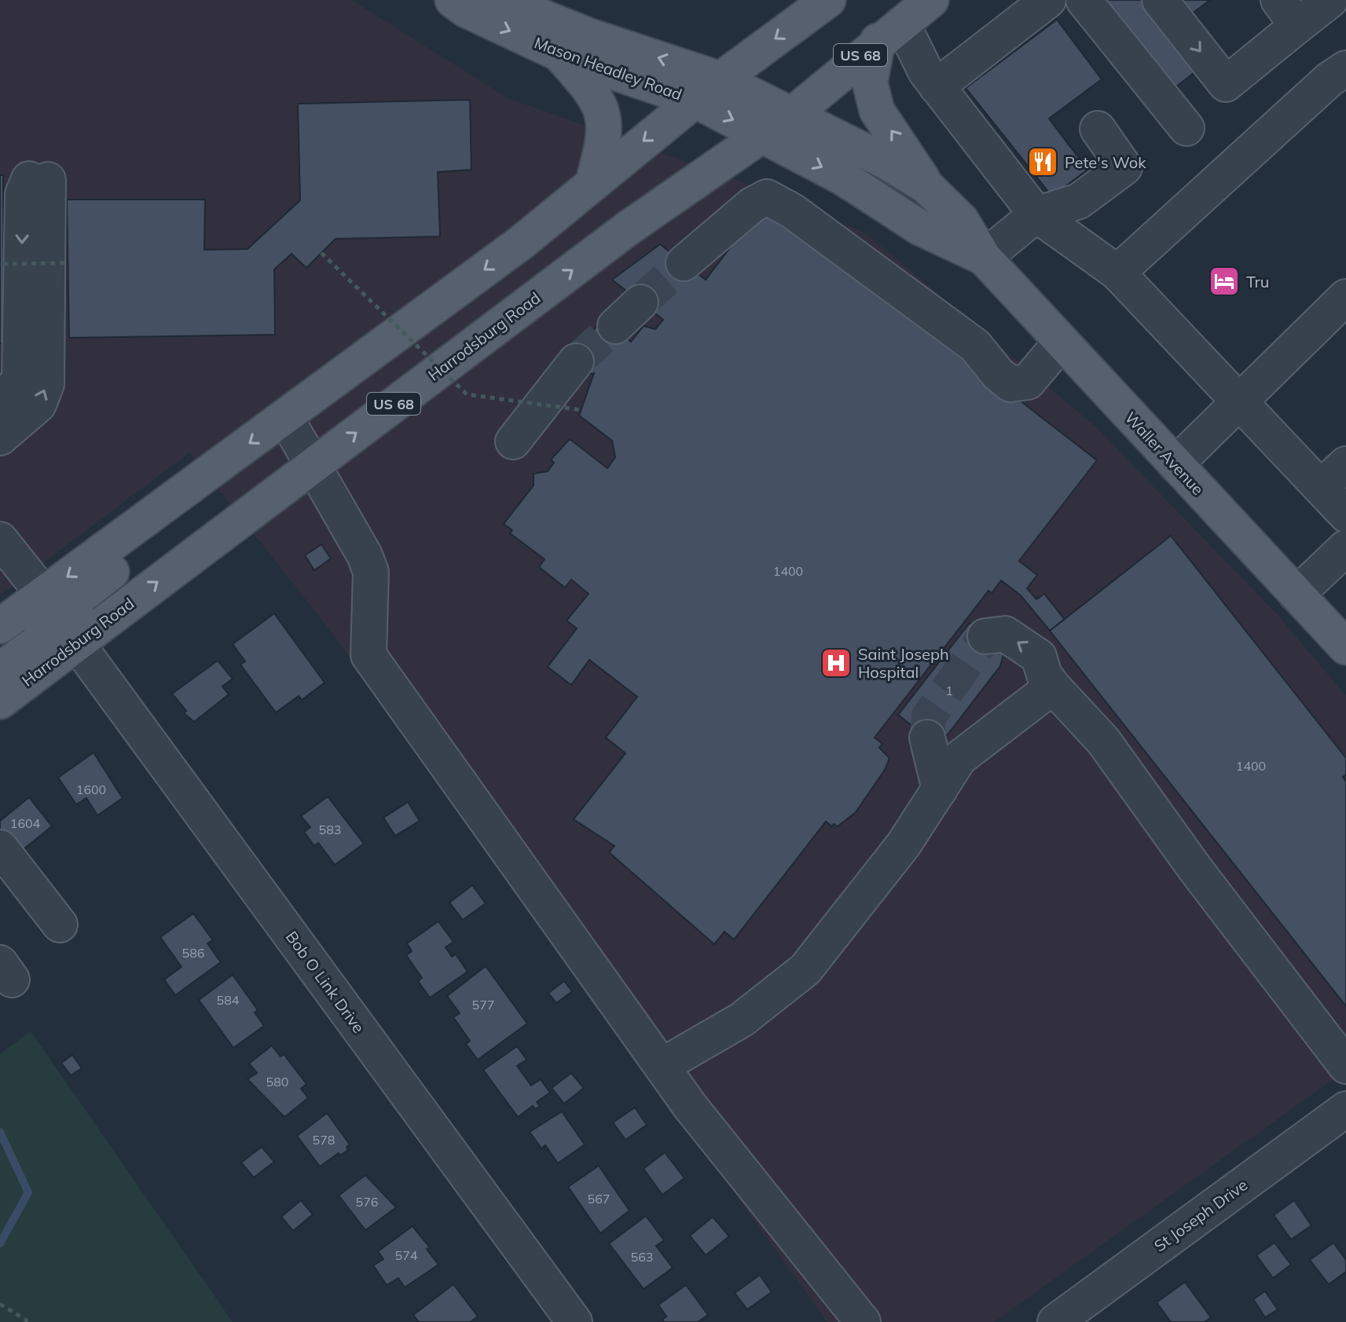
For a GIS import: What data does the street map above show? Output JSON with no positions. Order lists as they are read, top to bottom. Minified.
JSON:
{"streets":{"main road":["US 68","Mason Headley Road","Harrodsburg Road","Waller Avenue"],"street":["Bob O Link Drive","St Joseph Drive"]},"crossings":[["US 68","Mason Headley Road"],["US 68","Harrodsburg Road"],["US 68","Waller Avenue"],["Mason Headley Road","Harrodsburg Road"],["Mason Headley Road","Waller Avenue"],["Harrodsburg Road","Waller Avenue"],["Harrodsburg Road","Bob O Link Drive"]],"places":{"restaurant":["Pete's Wok"],"hotel":["Tru"],"hospital":["Saint Joseph Hospital"]},"house_numbers":["1400","1","1400","1600","1604","583","586","584","577","580","578","567","576","574","563"]}
